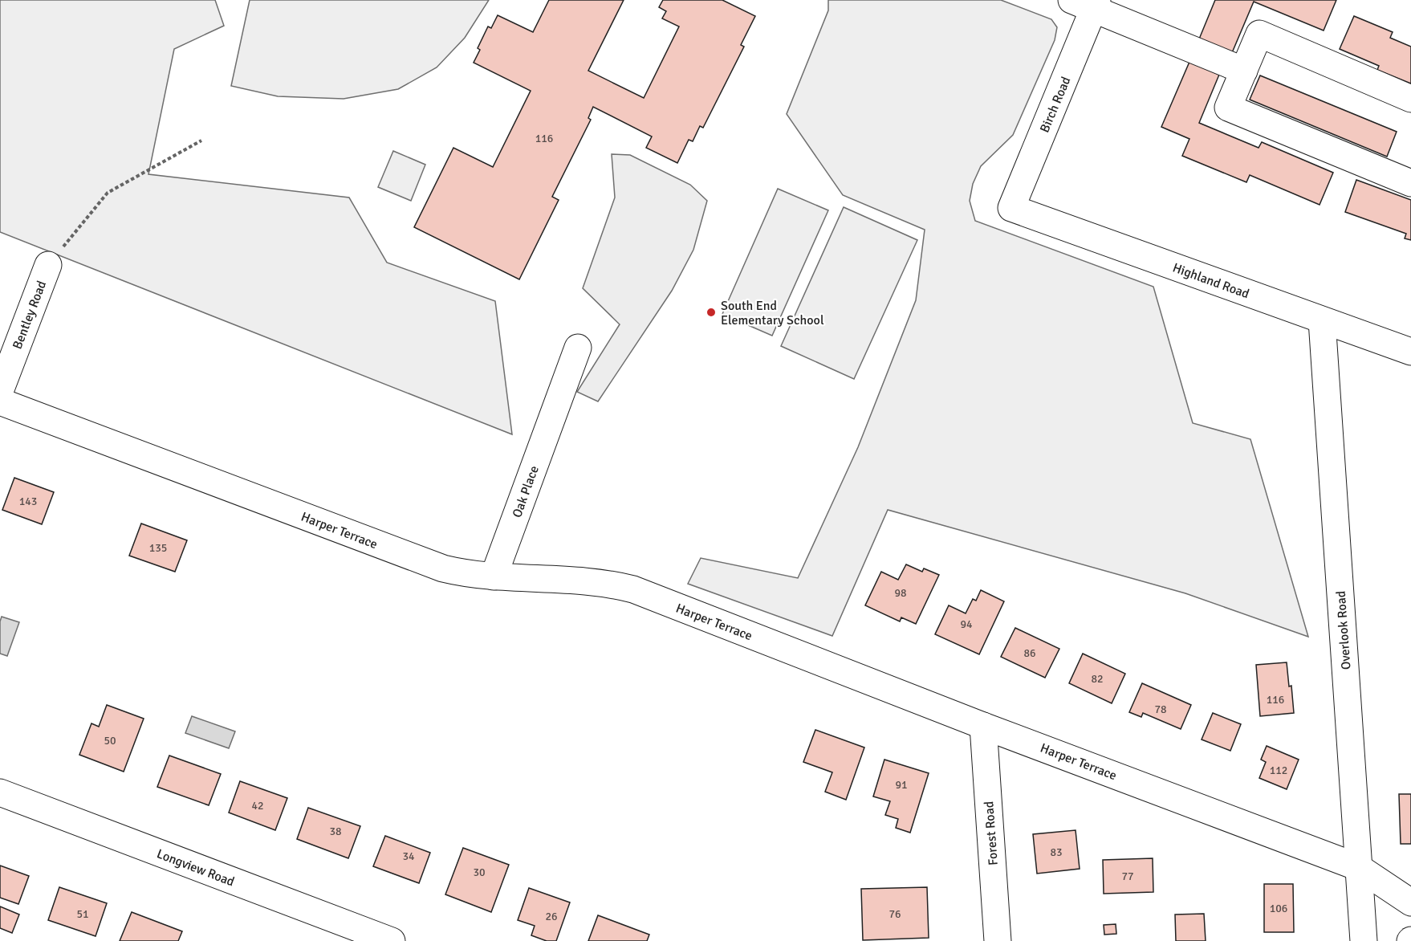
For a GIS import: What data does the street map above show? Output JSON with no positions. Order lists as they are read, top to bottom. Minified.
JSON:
{"streets":{"street":["Birch Road","Highland Road","Bentley Road","Oak Place","Harper Terrace","Overlook Road","Forest Road","Longview Road"]},"crossings":[["Birch Road","Highland Road"],["Highland Road","Overlook Road"],["Oak Place","Harper Terrace"],["Harper Terrace","Overlook Road"],["Harper Terrace","Forest Road"]],"places":["South End Elementary School"],"house_numbers":["116","143","135","98","94","86","82","116","78","50","112","91","42","38","83","34","30","77","106","51","76","26"]}
